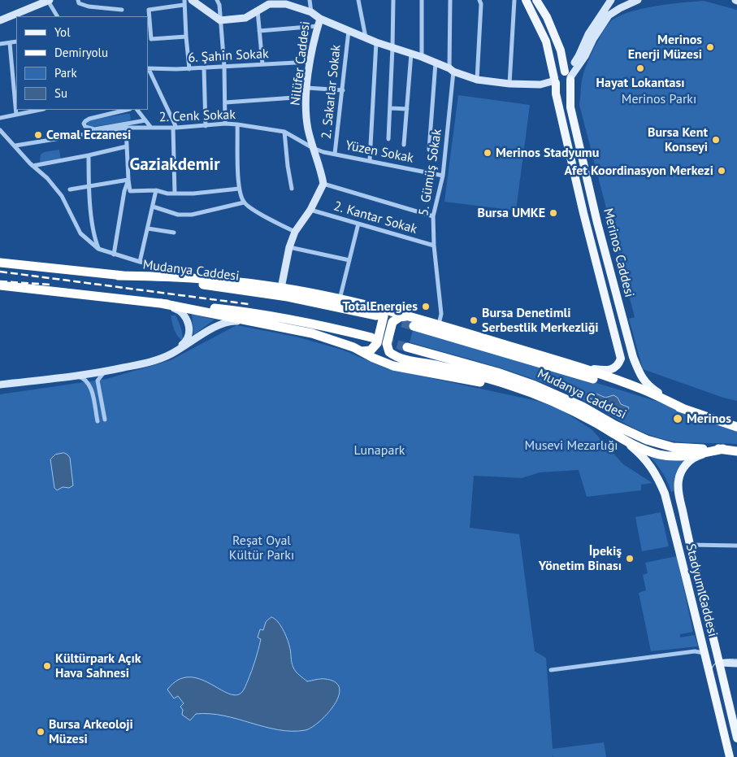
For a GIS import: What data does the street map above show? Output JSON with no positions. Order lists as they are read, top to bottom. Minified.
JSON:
{"streets":{"highway":["Mudanya Caddesi"],"main road":["Nilüfer Caddesi","Merinos Caddesi","Stadyum Caddesi"],"street":["6. Şahin Sokak","2. Sakarlar Sokak","2. Cenk Sokak","Yüzen Sokak","5. Gümüş Sokak","2. Kantar Sokak"]},"crossings":[["6. Şahin Sokak","Nilüfer Caddesi"],["Nilüfer Caddesi","2. Cenk Sokak"],["Nilüfer Caddesi","Yüzen Sokak"],["2. Sakarlar Sokak","Yüzen Sokak"],["2. Cenk Sokak","Yüzen Sokak"],["Yüzen Sokak","5. Gümüş Sokak"],["5. Gümüş Sokak","2. Kantar Sokak"],["Merinos Caddesi","Mudanya Caddesi"]],"districts":["Gaziakdemir"],"parks":["Merinos Parkı","Musevi Mezarlığı","Lunapark","Reşat Oyal Kültür Parkı"],"places":["Merinos Enerji Müzesi","Hayat Lokantası","Cemal Eczanesi","Bursa Kent Konseyi","Merinos Stadyumu","Afet Koordinasyon Merkezi","Bursa UMKE","TotalEnergies","Bursa Denetimli Serbestlik Merkezliği","Merinos","İpekiş Yönetim Binası","Kültürpark Açık Hava Sahnesi","Bursa Arkeoloji Müzesi"],"legend":["Yol","Demiryolu","Park","Su"]}
